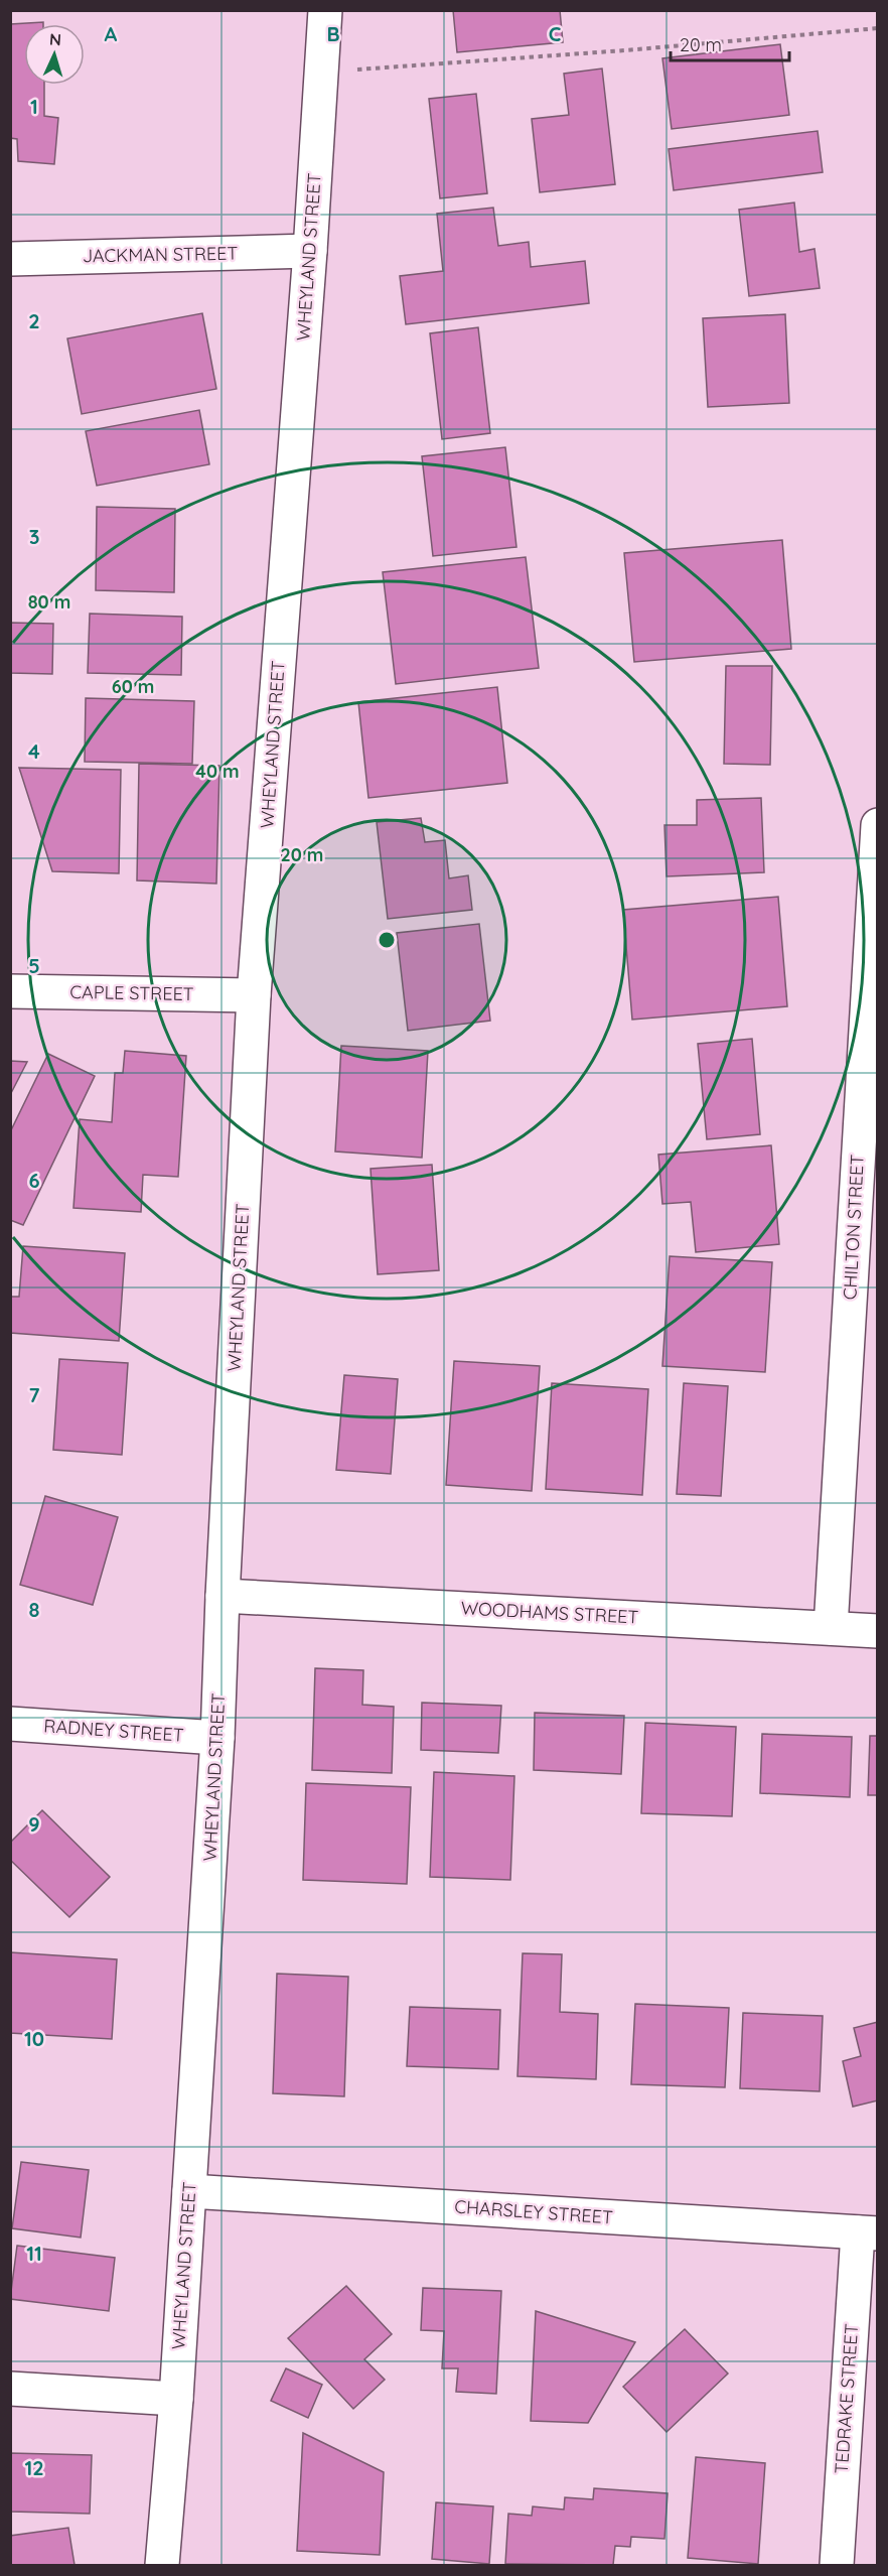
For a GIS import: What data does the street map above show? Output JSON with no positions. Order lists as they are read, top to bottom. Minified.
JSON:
{"streets":{"street":["JACKMAN STREET","WHEYLAND STREET","CAPLE STREET","CHILTON STREET","WOODHAMS STREET","RADNEY STREET","CHARSLEY STREET","TEDRAKE STREET"]},"crossings":[["JACKMAN STREET","WHEYLAND STREET"],["WHEYLAND STREET","CAPLE STREET"],["WHEYLAND STREET","WOODHAMS STREET"],["WHEYLAND STREET","RADNEY STREET"],["WHEYLAND STREET","CHARSLEY STREET"],["CHILTON STREET","WOODHAMS STREET"],["CHARSLEY STREET","TEDRAKE STREET"]],"scale_bar":"20 m","north":"top","grid":{"columns":["A","B","C"],"rows":["1","2","3","4","5","6","7","8","9","10","11","12"]},"rings":["80 m","60 m","40 m","20 m"]}
